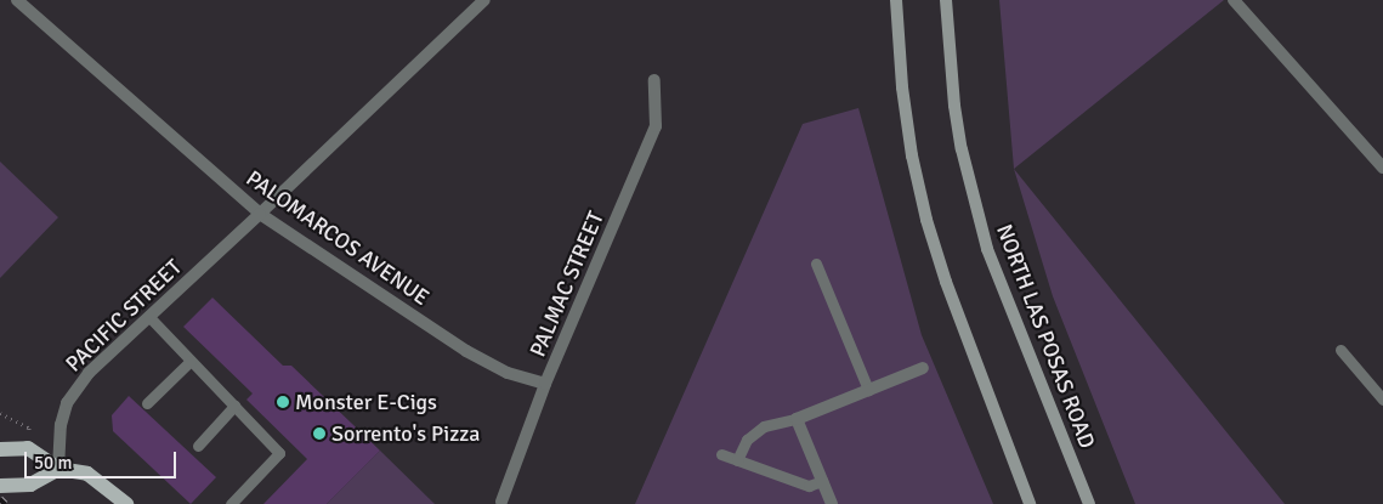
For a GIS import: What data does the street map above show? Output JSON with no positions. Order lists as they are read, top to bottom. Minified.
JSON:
{"streets":{"main road":["NORTH LAS POSAS ROAD"],"street":["PALOMARCOS AVENUE","PALMAC STREET","PACIFIC STREET"]},"crossings":[["PALOMARCOS AVENUE","PALMAC STREET"],["PALOMARCOS AVENUE","PACIFIC STREET"]],"places":["Monster E-Cigs","Sorrento's Pizza"],"scale_bar":"50 m"}
